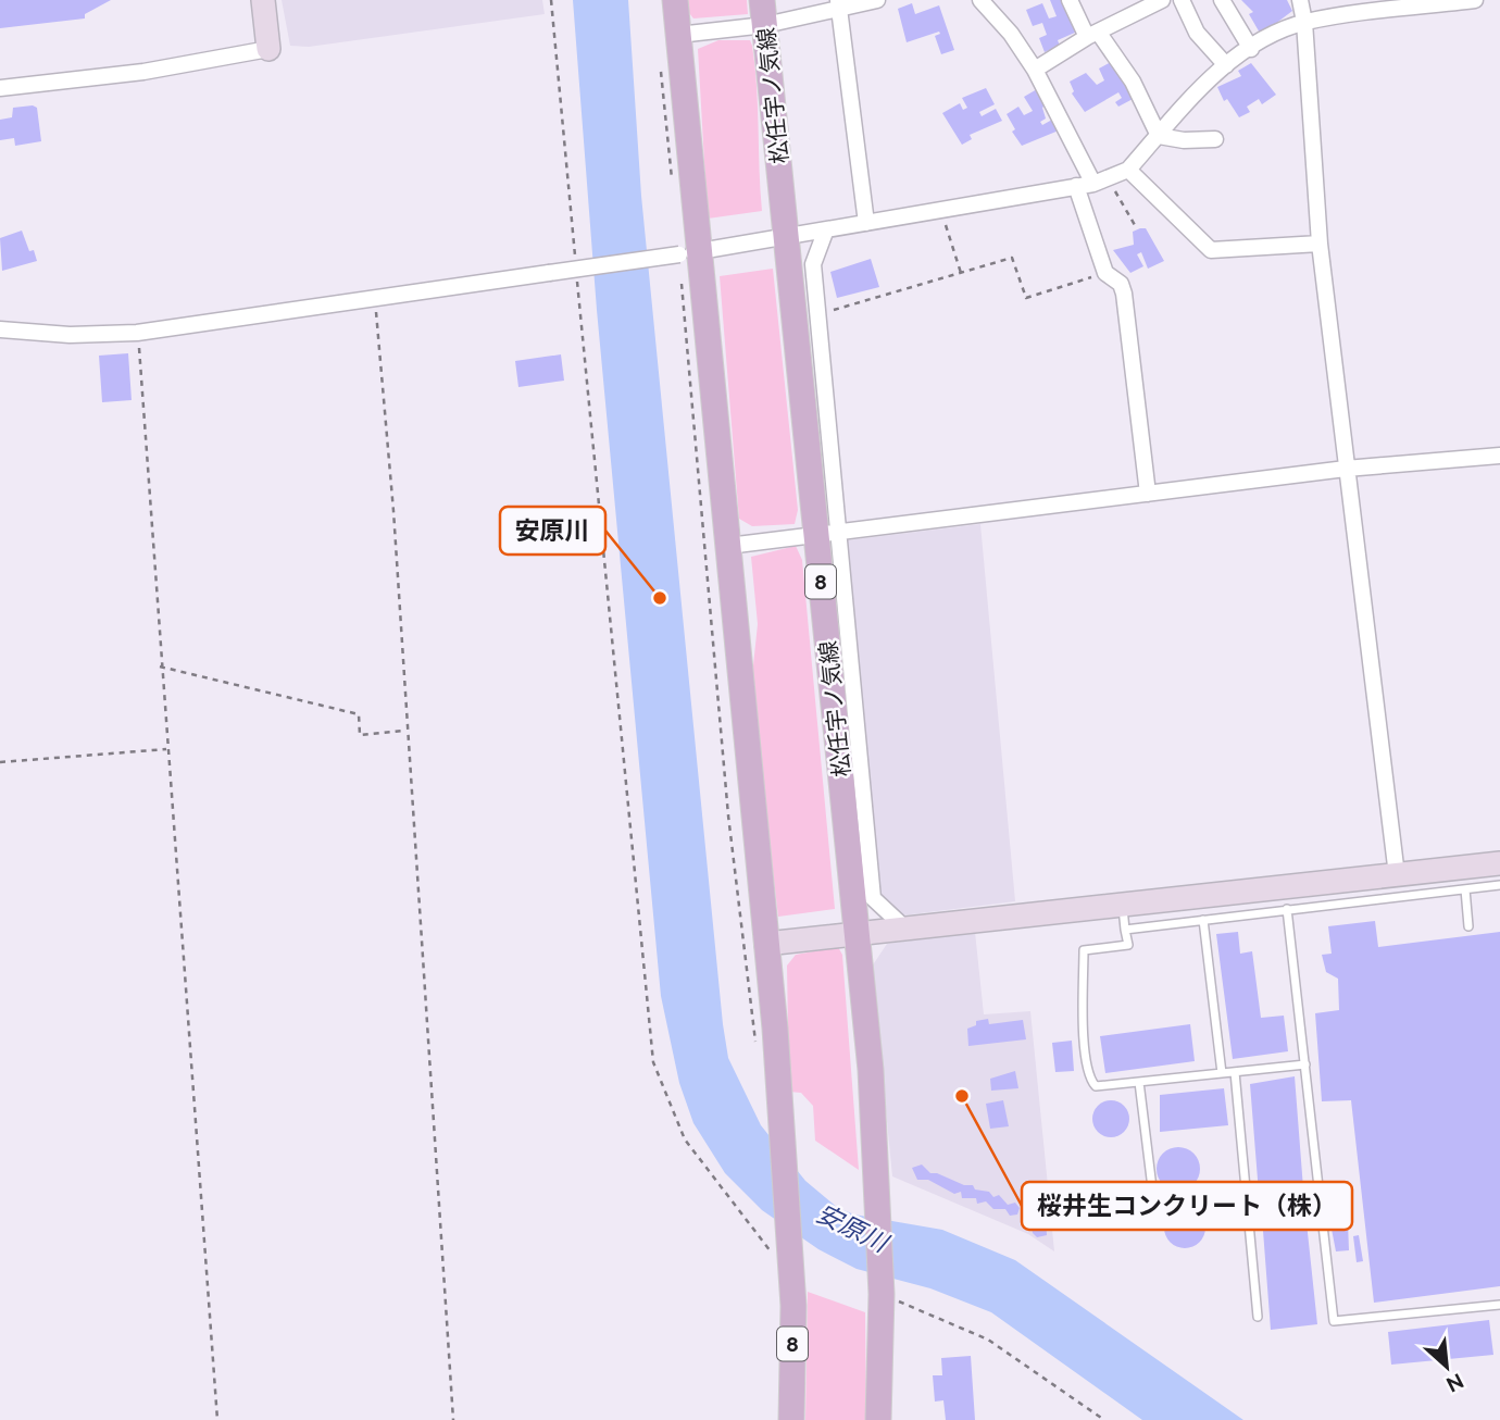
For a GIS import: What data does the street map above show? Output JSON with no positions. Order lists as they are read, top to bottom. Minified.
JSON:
{"streets":{"main road":["松任宇ノ気線","8"]},"water":["安原川"],"places":["安原川","桜井生コンクリート（株）"],"north":"bottom right"}
